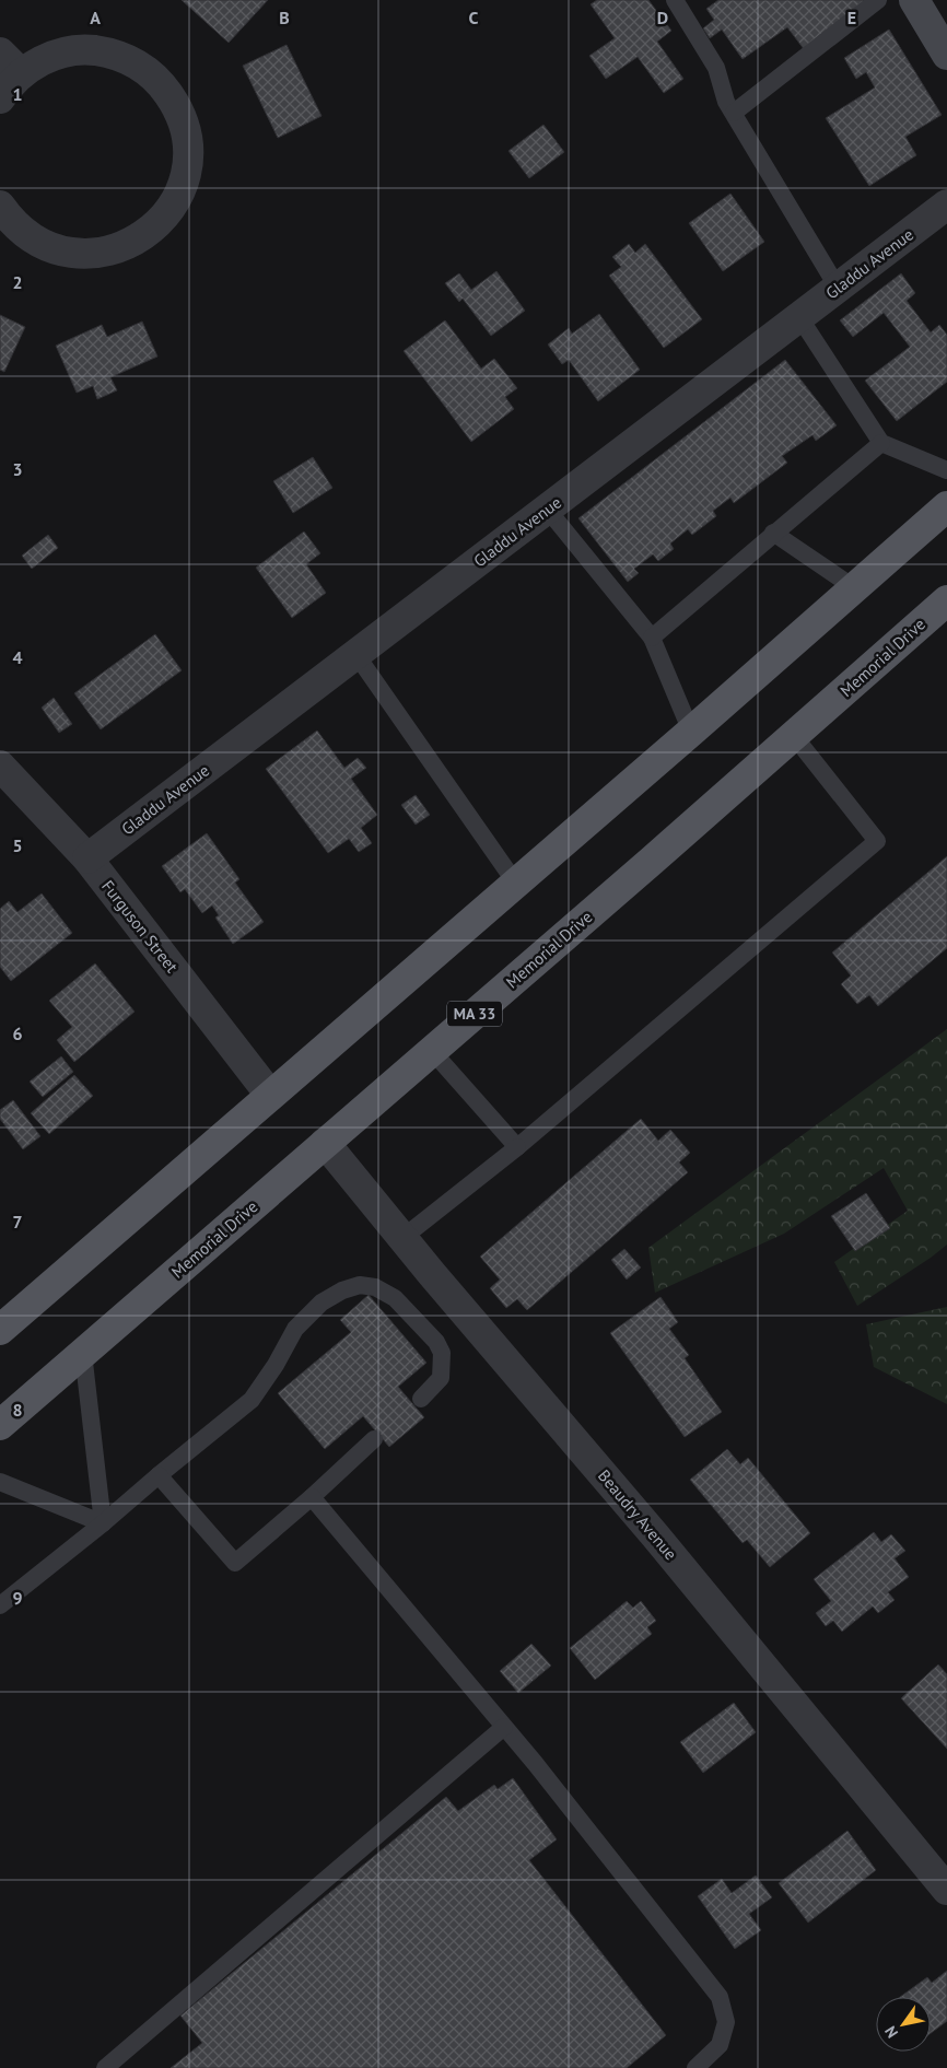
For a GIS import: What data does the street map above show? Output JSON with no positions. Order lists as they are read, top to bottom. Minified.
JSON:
{"streets":{"main road":["Memorial Drive","MA 33"],"street":["Gladdu Avenue","Furguson Street","Beaudry Avenue"]},"crossings":[["Gladdu Avenue","Furguson Street"],["Memorial Drive","Beaudry Avenue"]],"north":"bottom left","grid":{"columns":["A","B","C","D","E"],"rows":["1","2","3","4","5","6","7","8","9"]}}
